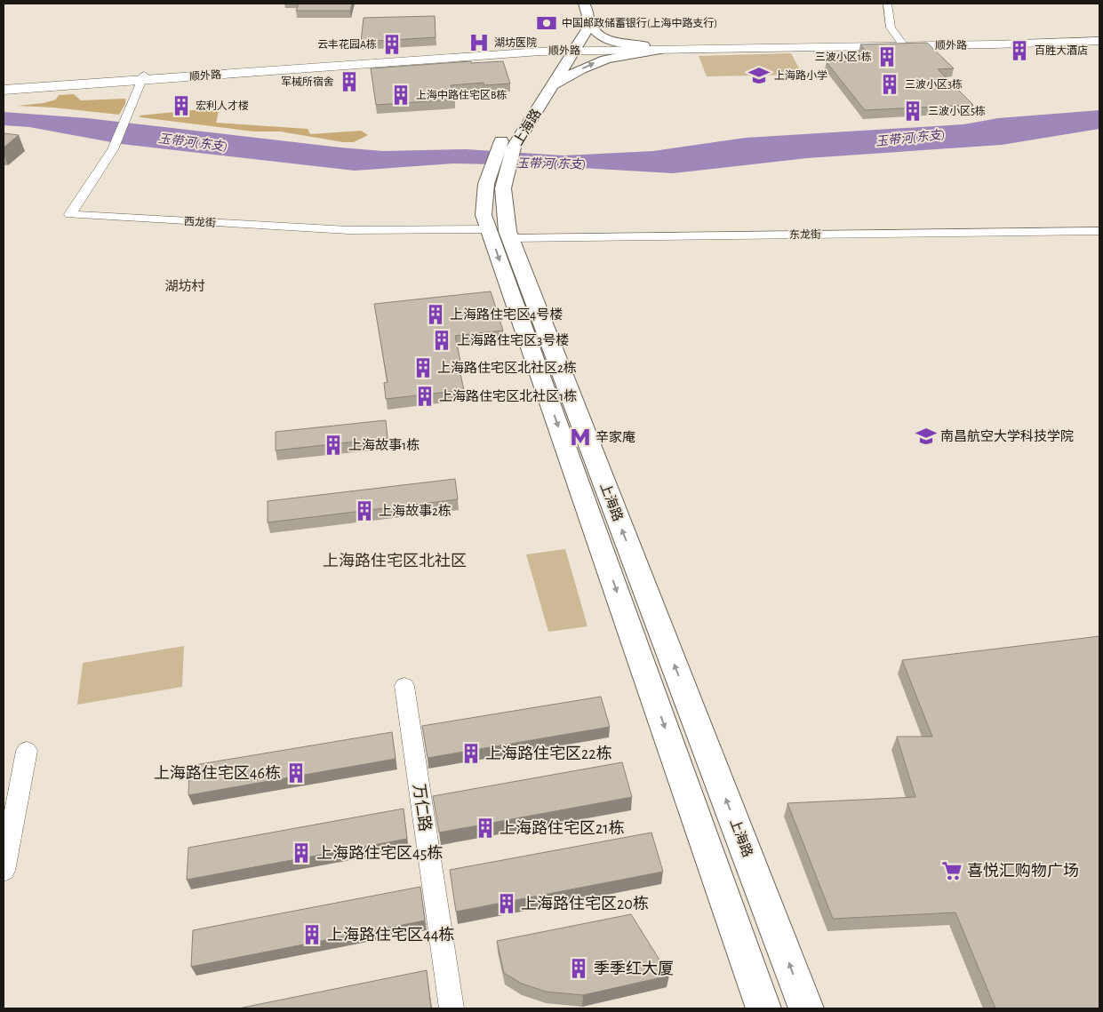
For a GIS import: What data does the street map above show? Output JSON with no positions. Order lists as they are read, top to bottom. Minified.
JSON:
{"streets":{"main road":["顺外路","上海路"],"street":["西龙街","东龙街","万仁路"]},"crossings":[["顺外路","上海路"],["顺外路","西龙街"],["上海路","西龙街"],["上海路","东龙街"],["西龙街","东龙街"]],"districts":["湖坊村","上海路住宅区北社区"],"water":["玉带河(东支)"],"places":{"bank":["中国邮政储蓄银行(上海中路支行)"],"hospital":["湖坊医院"],"building":["云丰花园A栋","百胜大酒店","三波小区1栋","军械所宿舍","三波小区3栋","上海中路住宅区B栋","宏利人才楼","三波小区5栋","上海路住宅区4号楼","上海路住宅区3号楼","上海路住宅区北社区2栋","上海路住宅区北社区1栋","上海故事1栋","上海故事2栋","上海路住宅区22栋","上海路住宅区46栋","上海路住宅区21栋","上海路住宅区45栋","上海路住宅区20栋","上海路住宅区44栋","季季红大厦"],"school or university":["上海路小学","南昌航空大学科技学院"],"metro station":["辛家庵"],"supermarket":["喜悦汇购物广场"]}}
